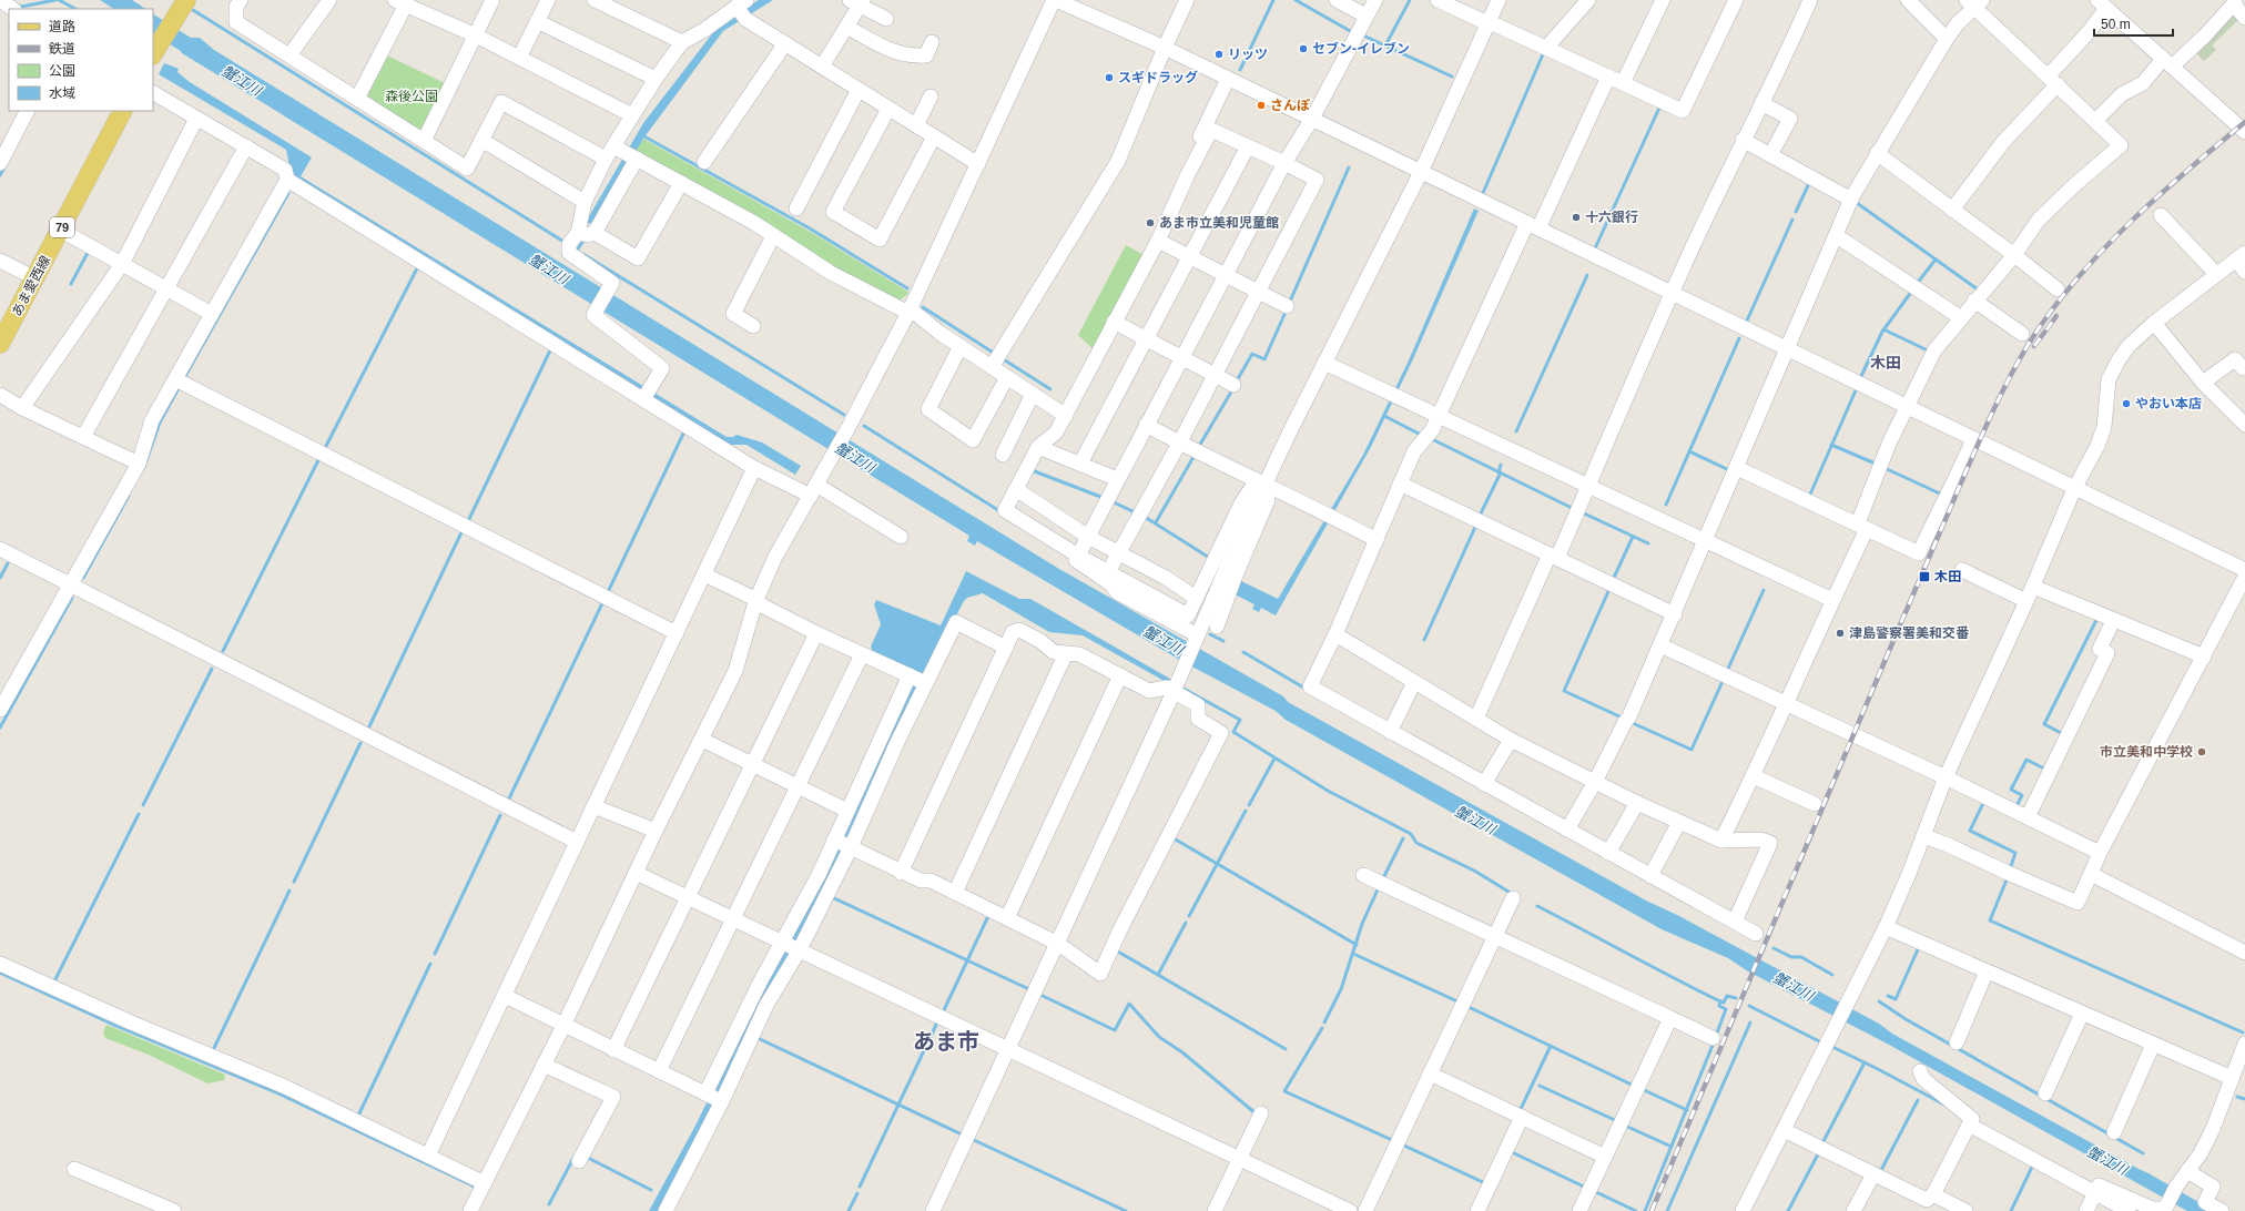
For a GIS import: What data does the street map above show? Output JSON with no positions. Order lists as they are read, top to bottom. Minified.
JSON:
{"streets":{"main road":["79","あま愛西線"]},"districts":["木田","あま市"],"water":["蟹江川"],"parks":["森後公園"],"places":{"other":["セブン-イレブン","リッツ","スギドラッグ","さんぽ","十六銀行","あま市立美和児童館","やおい本店","津島警察署美和交番","市立美和中学校"],"transit":["木田"]},"legend":["道路","鉄道","公園","水域"],"scale_bar":"50 m"}
